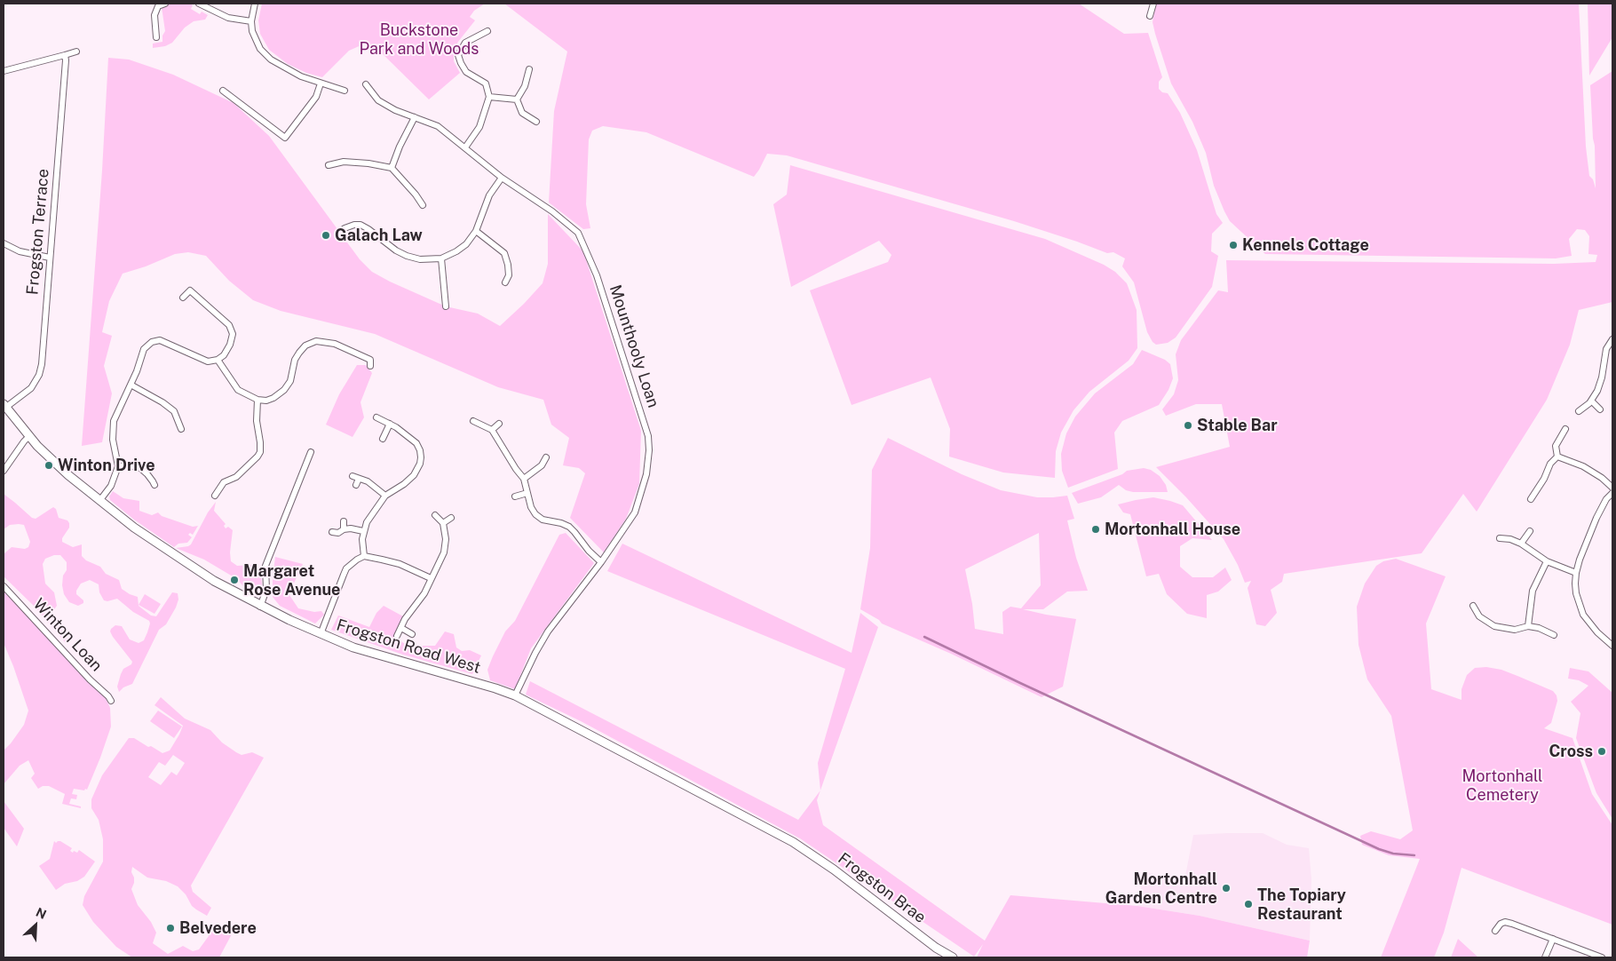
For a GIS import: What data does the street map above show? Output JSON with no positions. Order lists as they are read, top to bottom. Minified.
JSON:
{"streets":{"main road":["Frogston Road West","Frogston Brae"],"street":["Frogston Terrace","Mounthooly Loan","Winton Loan"]},"crossings":[["Frogston Terrace","Frogston Road West"],["Mounthooly Loan","Frogston Road West"],["Frogston Road West","Frogston Brae"]],"parks":["Buckstone Park and Woods","Mortonhall Cemetery"],"places":["Galach Law","Kennels Cottage","Stable Bar","Winton Drive","Mortonhall House","Margaret Rose Avenue","Cross","Mortonhall Garden Centre","The Topiary Restaurant","Belvedere"],"north":"top right"}
